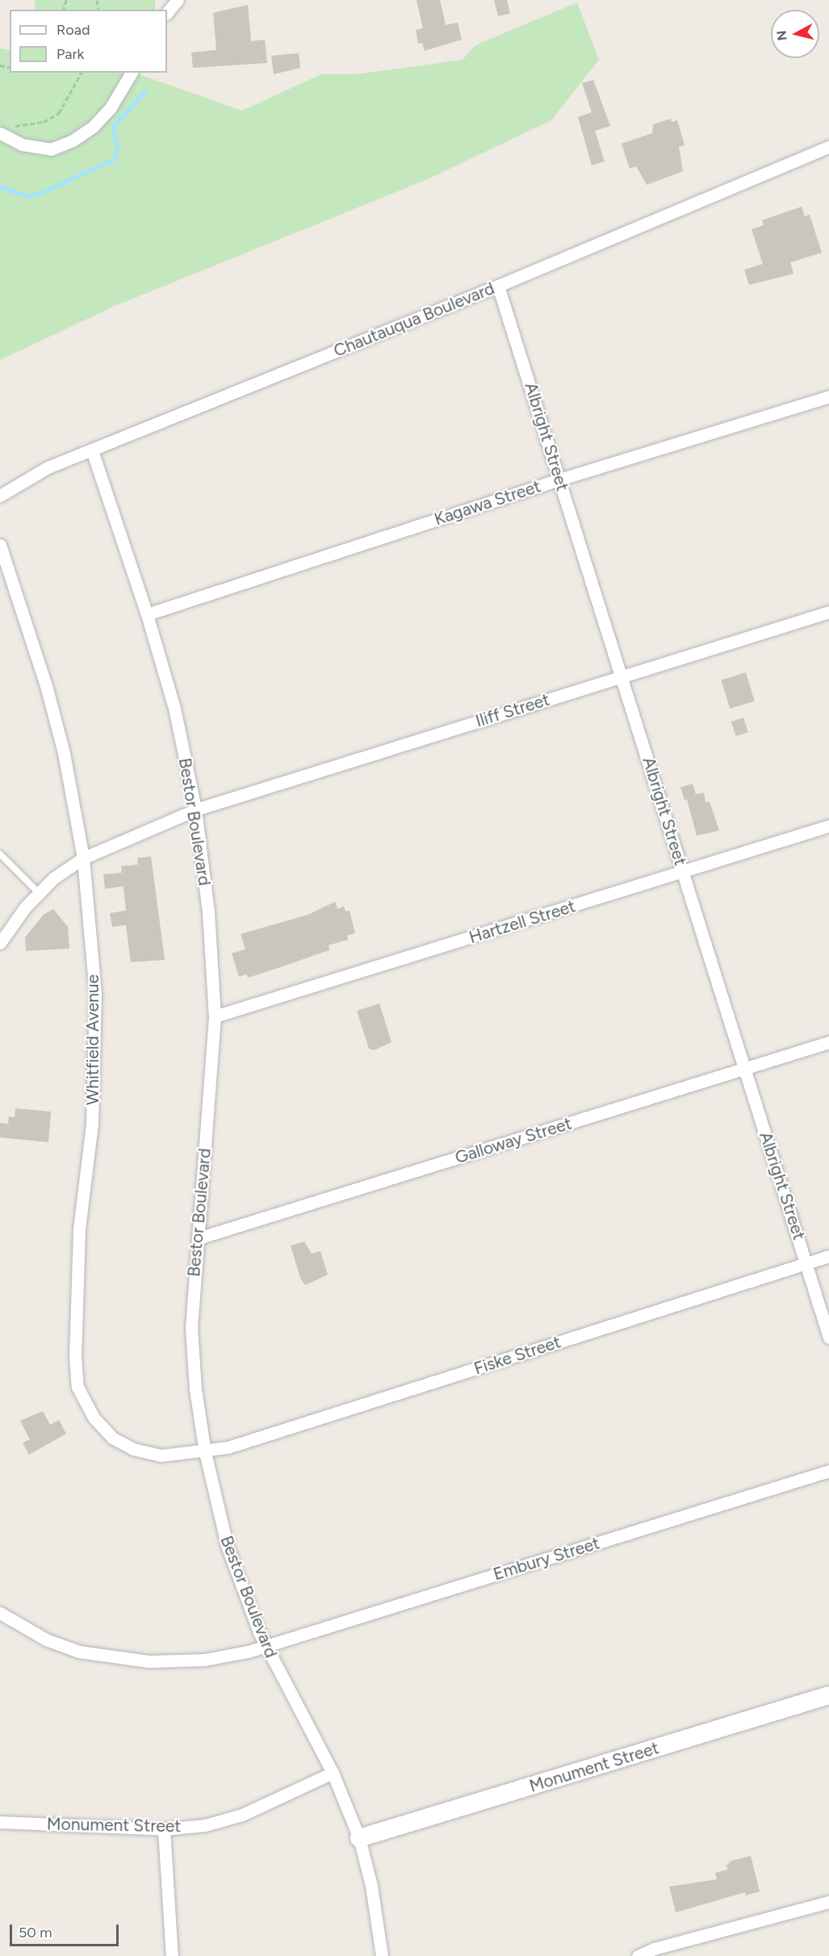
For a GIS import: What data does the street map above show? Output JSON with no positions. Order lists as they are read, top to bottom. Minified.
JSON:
{"streets":{"street":["Chautauqua Boulevard","Albright Street","Kagawa Street","Iliff Street","Bestor Boulevard","Hartzell Street","Whitfield Avenue","Galloway Street","Fiske Street","Embury Street","Monument Street"]},"crossings":[["Chautauqua Boulevard","Albright Street"],["Chautauqua Boulevard","Bestor Boulevard"],["Albright Street","Kagawa Street"],["Albright Street","Iliff Street"],["Albright Street","Hartzell Street"],["Albright Street","Galloway Street"],["Albright Street","Fiske Street"],["Kagawa Street","Bestor Boulevard"],["Iliff Street","Bestor Boulevard"],["Iliff Street","Whitfield Avenue"],["Bestor Boulevard","Hartzell Street"],["Bestor Boulevard","Whitfield Avenue"],["Bestor Boulevard","Galloway Street"],["Bestor Boulevard","Fiske Street"],["Bestor Boulevard","Embury Street"],["Bestor Boulevard","Monument Street"],["Whitfield Avenue","Fiske Street"]],"legend":["Road","Park"],"scale_bar":"50 m","north":"left"}
